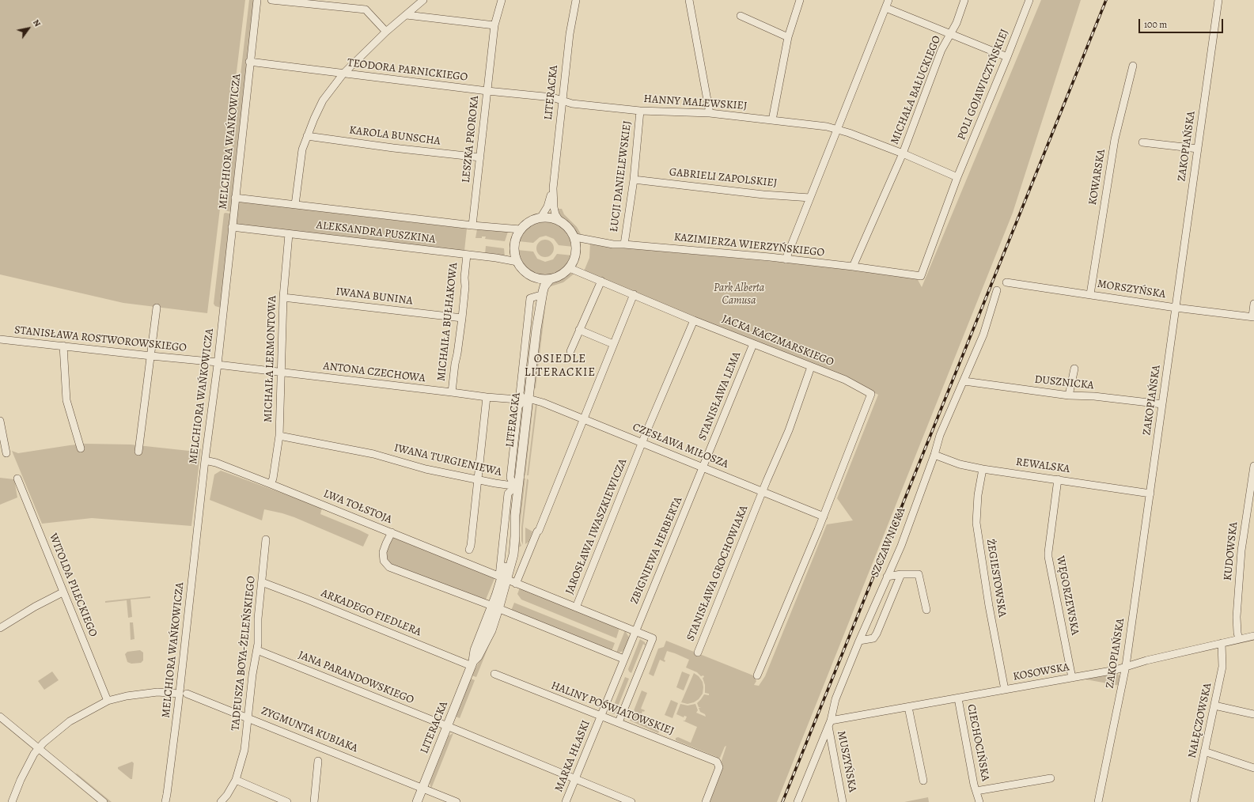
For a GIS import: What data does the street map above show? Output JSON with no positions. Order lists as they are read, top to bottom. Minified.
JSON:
{"streets":{"street":["TEODORA PARNICKIEGO","POLI GOJAWICZYŃSKIEJ","MICHAŁA BAŁUCKIEGO","LITERACKA","HANNY MALEWSKIEJ","KAROLA BUNSCHA","LESZKA PROROKA","MELCHIORA WAŃKOWICZA","ZAKOPIAŃSKA","ŁUCJI DANIELEWSKIEJ","KOWARSKA","GABRIELI ZAPOLSKIEJ","ALEKSANDRA PUSZKINA","KAZIMIERZA WIERZYŃSKIEGO","MORSZYŃSKA","IWANA BUNINA","MICHAIŁA BUŁHAKOWA","STANISŁAWA ROSTWOROWSKIEGO","JACKA KACZMARSKIEGO","MICHAIŁA LERMONTOWA","ANTONA CZECHOWA","DUSZNICKA","STANISŁAWA LEMA","CZESŁAWA MIŁOSZA","IWANA TURGIENIEWA","REWALSKA","LWA TOŁSTOJA","JAROSŁAWA IWASZKIEWICZA","SZCZAWNICKA","ZBIGNIEWA HERBERTA","KUDOWSKA","STANISŁAWA GROCHOWIAKA","ŻEGIESTOWSKA","WITOLDA PILECKIEGO","WĘGORZEWSKA","ARKADEGO FIEDLERA","TADEUSZA BOYA-ŻELEŃSKIEGO","KOSOWSKA","JANA PARANDOWSKIEGO","HALINY POŚWIATOWSKIEJ","NAŁĘCZOWSKA","ZYGMUNTA KUBIAKA","CIECHOCIŃSKA","MARKA HŁASKI","MUSZYŃSKA"]},"crossings":[["TEODORA PARNICKIEGO","LITERACKA"],["TEODORA PARNICKIEGO","HANNY MALEWSKIEJ"],["TEODORA PARNICKIEGO","LESZKA PROROKA"],["TEODORA PARNICKIEGO","MELCHIORA WAŃKOWICZA"],["POLI GOJAWICZYŃSKIEJ","KAZIMIERZA WIERZYŃSKIEGO"],["MICHAŁA BAŁUCKIEGO","HANNY MALEWSKIEJ"],["MICHAŁA BAŁUCKIEGO","KAZIMIERZA WIERZYŃSKIEGO"],["LITERACKA","HANNY MALEWSKIEJ"],["LITERACKA","ALEKSANDRA PUSZKINA"],["LITERACKA","KAZIMIERZA WIERZYŃSKIEGO"],["LITERACKA","JACKA KACZMARSKIEGO"],["LITERACKA","ANTONA CZECHOWA"],["LITERACKA","CZESŁAWA MIŁOSZA"],["LITERACKA","IWANA TURGIENIEWA"],["LITERACKA","LWA TOŁSTOJA"],["LITERACKA","ARKADEGO FIEDLERA"],["LITERACKA","JANA PARANDOWSKIEGO"],["LITERACKA","ZYGMUNTA KUBIAKA"],["HANNY MALEWSKIEJ","ŁUCJI DANIELEWSKIEJ"],["KAROLA BUNSCHA","LESZKA PROROKA"],["LESZKA PROROKA","ALEKSANDRA PUSZKINA"],["MELCHIORA WAŃKOWICZA","ALEKSANDRA PUSZKINA"],["MELCHIORA WAŃKOWICZA","STANISŁAWA ROSTWOROWSKIEGO"],["MELCHIORA WAŃKOWICZA","ANTONA CZECHOWA"],["MELCHIORA WAŃKOWICZA","LWA TOŁSTOJA"],["ZAKOPIAŃSKA","MORSZYŃSKA"],["ZAKOPIAŃSKA","DUSZNICKA"],["ZAKOPIAŃSKA","REWALSKA"],["ZAKOPIAŃSKA","KOSOWSKA"],["ŁUCJI DANIELEWSKIEJ","GABRIELI ZAPOLSKIEJ"],["ŁUCJI DANIELEWSKIEJ","KAZIMIERZA WIERZYŃSKIEGO"],["KOWARSKA","MORSZYŃSKA"],["ALEKSANDRA PUSZKINA","KAZIMIERZA WIERZYŃSKIEGO"],["ALEKSANDRA PUSZKINA","MICHAIŁA BUŁHAKOWA"],["ALEKSANDRA PUSZKINA","JACKA KACZMARSKIEGO"],["ALEKSANDRA PUSZKINA","MICHAIŁA LERMONTOWA"],["KAZIMIERZA WIERZYŃSKIEGO","JACKA KACZMARSKIEGO"],["IWANA BUNINA","MICHAIŁA BUŁHAKOWA"],["IWANA BUNINA","MICHAIŁA LERMONTOWA"],["MICHAIŁA BUŁHAKOWA","ANTONA CZECHOWA"],["STANISŁAWA ROSTWOROWSKIEGO","ANTONA CZECHOWA"],["JACKA KACZMARSKIEGO","STANISŁAWA LEMA"],["JACKA KACZMARSKIEGO","CZESŁAWA MIŁOSZA"],["JACKA KACZMARSKIEGO","JAROSŁAWA IWASZKIEWICZA"],["JACKA KACZMARSKIEGO","STANISŁAWA GROCHOWIAKA"],["MICHAIŁA LERMONTOWA","ANTONA CZECHOWA"],["MICHAIŁA LERMONTOWA","IWANA TURGIENIEWA"],["MICHAIŁA LERMONTOWA","LWA TOŁSTOJA"],["ANTONA CZECHOWA","CZESŁAWA MIŁOSZA"],["DUSZNICKA","SZCZAWNICKA"],["STANISŁAWA LEMA","CZESŁAWA MIŁOSZA"],["STANISŁAWA LEMA","ZBIGNIEWA HERBERTA"],["CZESŁAWA MIŁOSZA","JAROSŁAWA IWASZKIEWICZA"],["CZESŁAWA MIŁOSZA","ZBIGNIEWA HERBERTA"],["CZESŁAWA MIŁOSZA","STANISŁAWA GROCHOWIAKA"],["REWALSKA","SZCZAWNICKA"],["REWALSKA","ŻEGIESTOWSKA"],["REWALSKA","WĘGORZEWSKA"],["LWA TOŁSTOJA","JAROSŁAWA IWASZKIEWICZA"],["LWA TOŁSTOJA","ZBIGNIEWA HERBERTA"],["LWA TOŁSTOJA","HALINY POŚWIATOWSKIEJ"],["LWA TOŁSTOJA","MARKA HŁASKI"],["SZCZAWNICKA","KOSOWSKA"],["SZCZAWNICKA","MUSZYŃSKA"],["ZBIGNIEWA HERBERTA","MARKA HŁASKI"],["KUDOWSKA","KOSOWSKA"],["ŻEGIESTOWSKA","KOSOWSKA"],["WĘGORZEWSKA","KOSOWSKA"],["ARKADEGO FIEDLERA","TADEUSZA BOYA-ŻELEŃSKIEGO"],["TADEUSZA BOYA-ŻELEŃSKIEGO","JANA PARANDOWSKIEGO"],["TADEUSZA BOYA-ŻELEŃSKIEGO","ZYGMUNTA KUBIAKA"],["KOSOWSKA","NAŁĘCZOWSKA"],["KOSOWSKA","CIECHOCIŃSKA"],["KOSOWSKA","MUSZYŃSKA"],["JANA PARANDOWSKIEGO","MARKA HŁASKI"],["HALINY POŚWIATOWSKIEJ","MARKA HŁASKI"]],"districts":["OSIEDLE LITERACKIE"],"parks":["Park Alberta Camusa"],"scale_bar":"100 m","north":"top right"}
